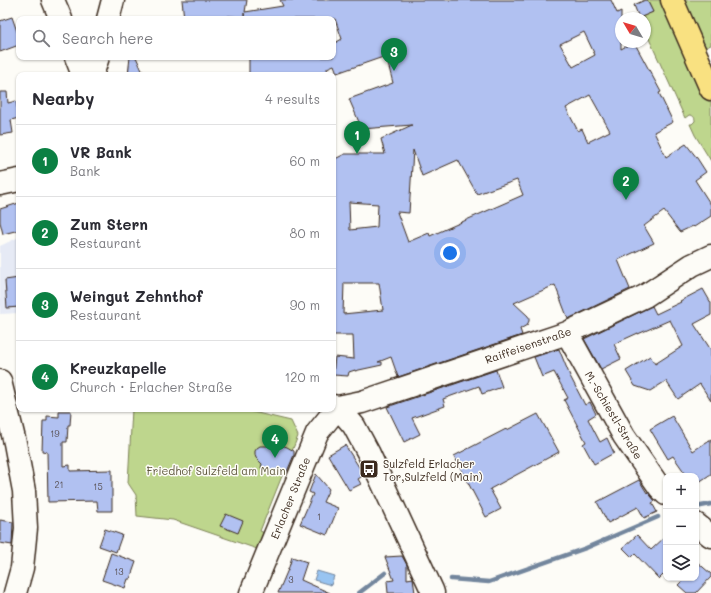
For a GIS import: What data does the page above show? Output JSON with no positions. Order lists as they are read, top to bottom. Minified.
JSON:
{"streets":{"street":["Raiffeisenstraße","M.-Schiestl-Straße","Erlacher Straße"]},"crossings":[["Raiffeisenstraße","M.-Schiestl-Straße"]],"parks":["Friedhof Sulzfeld am Main"],"places":{"bus stop":["Sulzfeld Erlacher Tor,Sulzfeld (Main)"]},"house_numbers":["19","21","15","1","13","3"],"north":"top left","page":{"search":"Search here","pins":["3","1","2","4"],"heading":["Nearby","4 results"],"list":[{"mark":"1","name":"VR Bank","note":"Bank","value":"60 m"},{"mark":"2","name":"Zum Stern","note":"Restaurant","value":"80 m"},{"mark":"3","name":"Weingut Zehnthof","note":"Restaurant","value":"90 m"},{"mark":"4","name":"Kreuzkapelle","note":"Church · Erlacher Straße","value":"120 m"}],"map_buttons":["+","−"]}}
